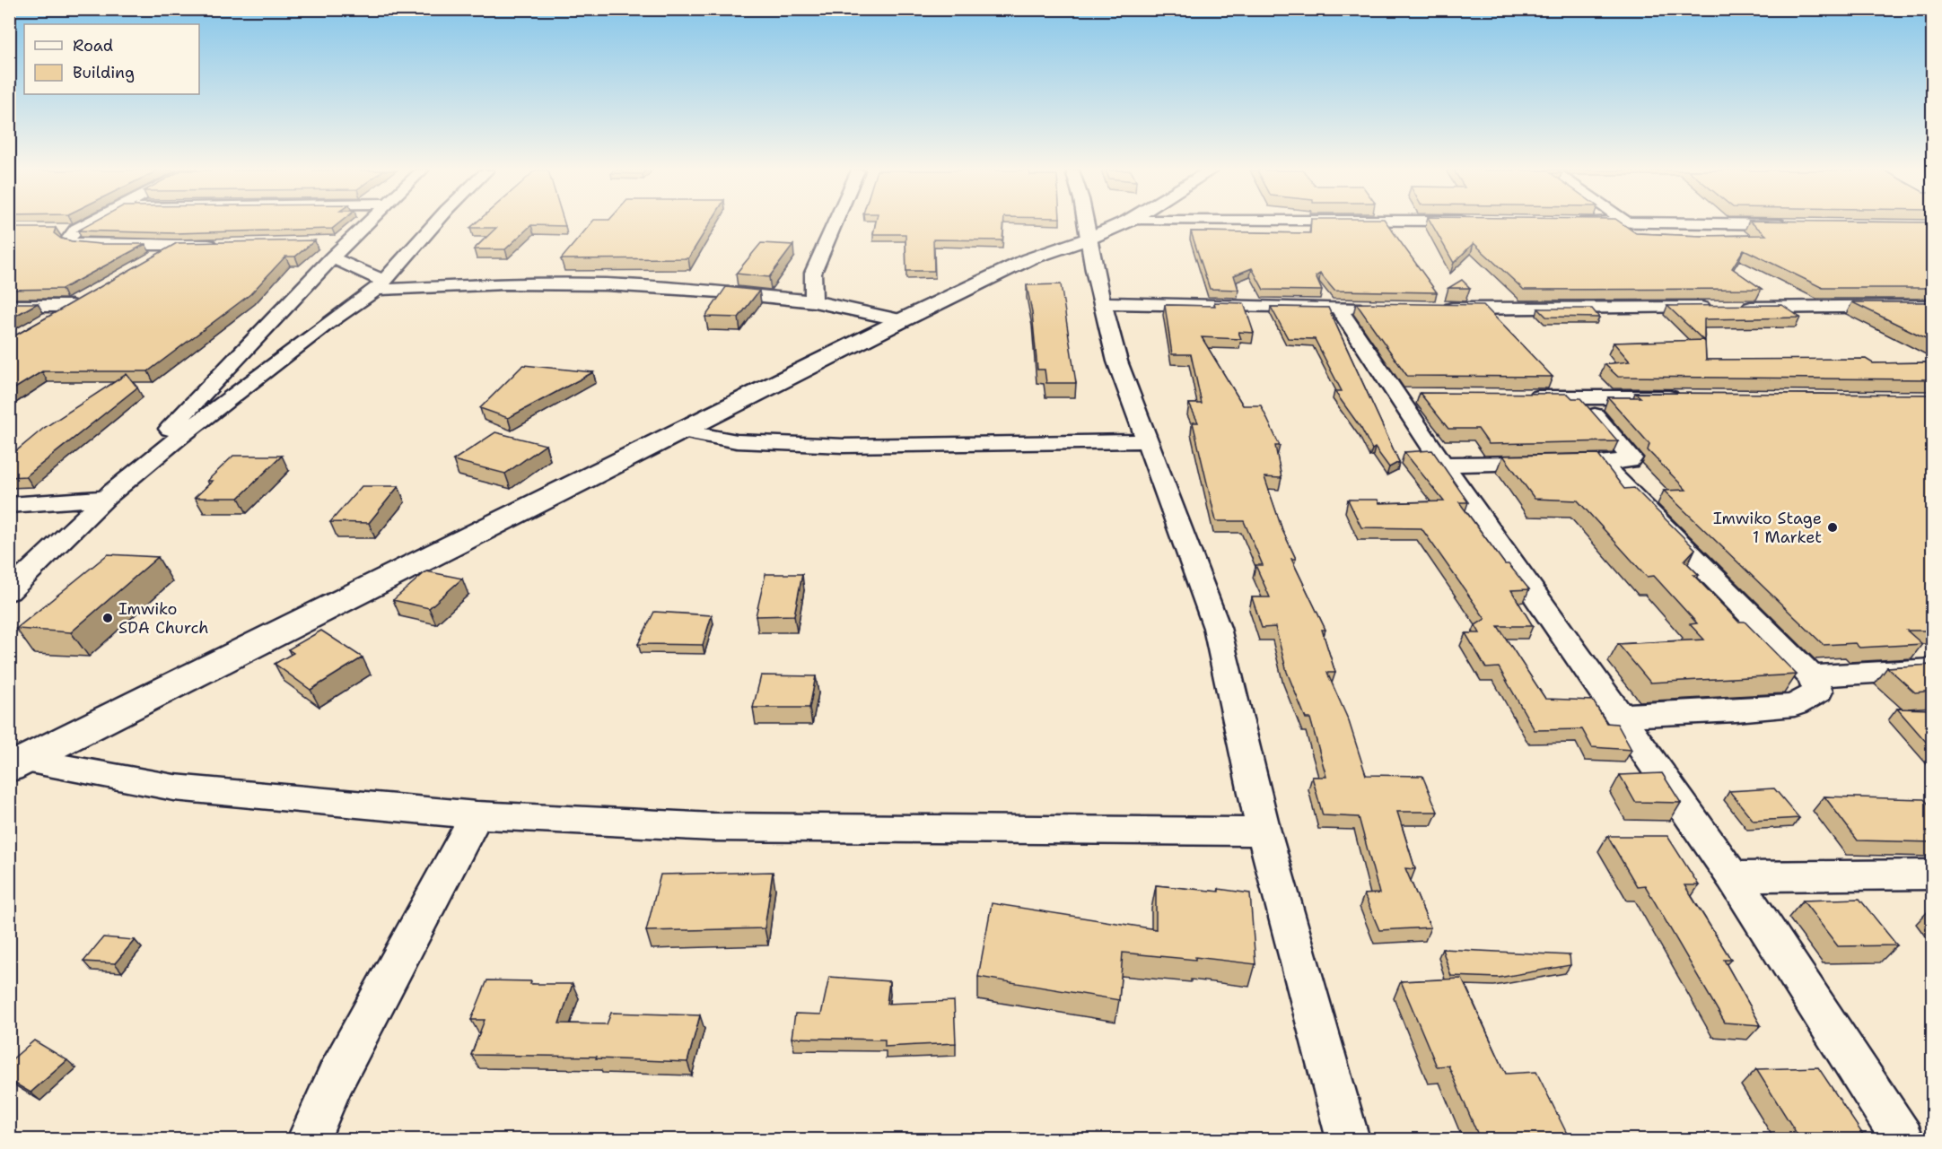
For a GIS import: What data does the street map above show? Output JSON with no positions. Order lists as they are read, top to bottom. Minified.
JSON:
{"places":["Imwiko Stage 1 Market","Imwiko SDA Church"],"legend":["Road","Building"]}
